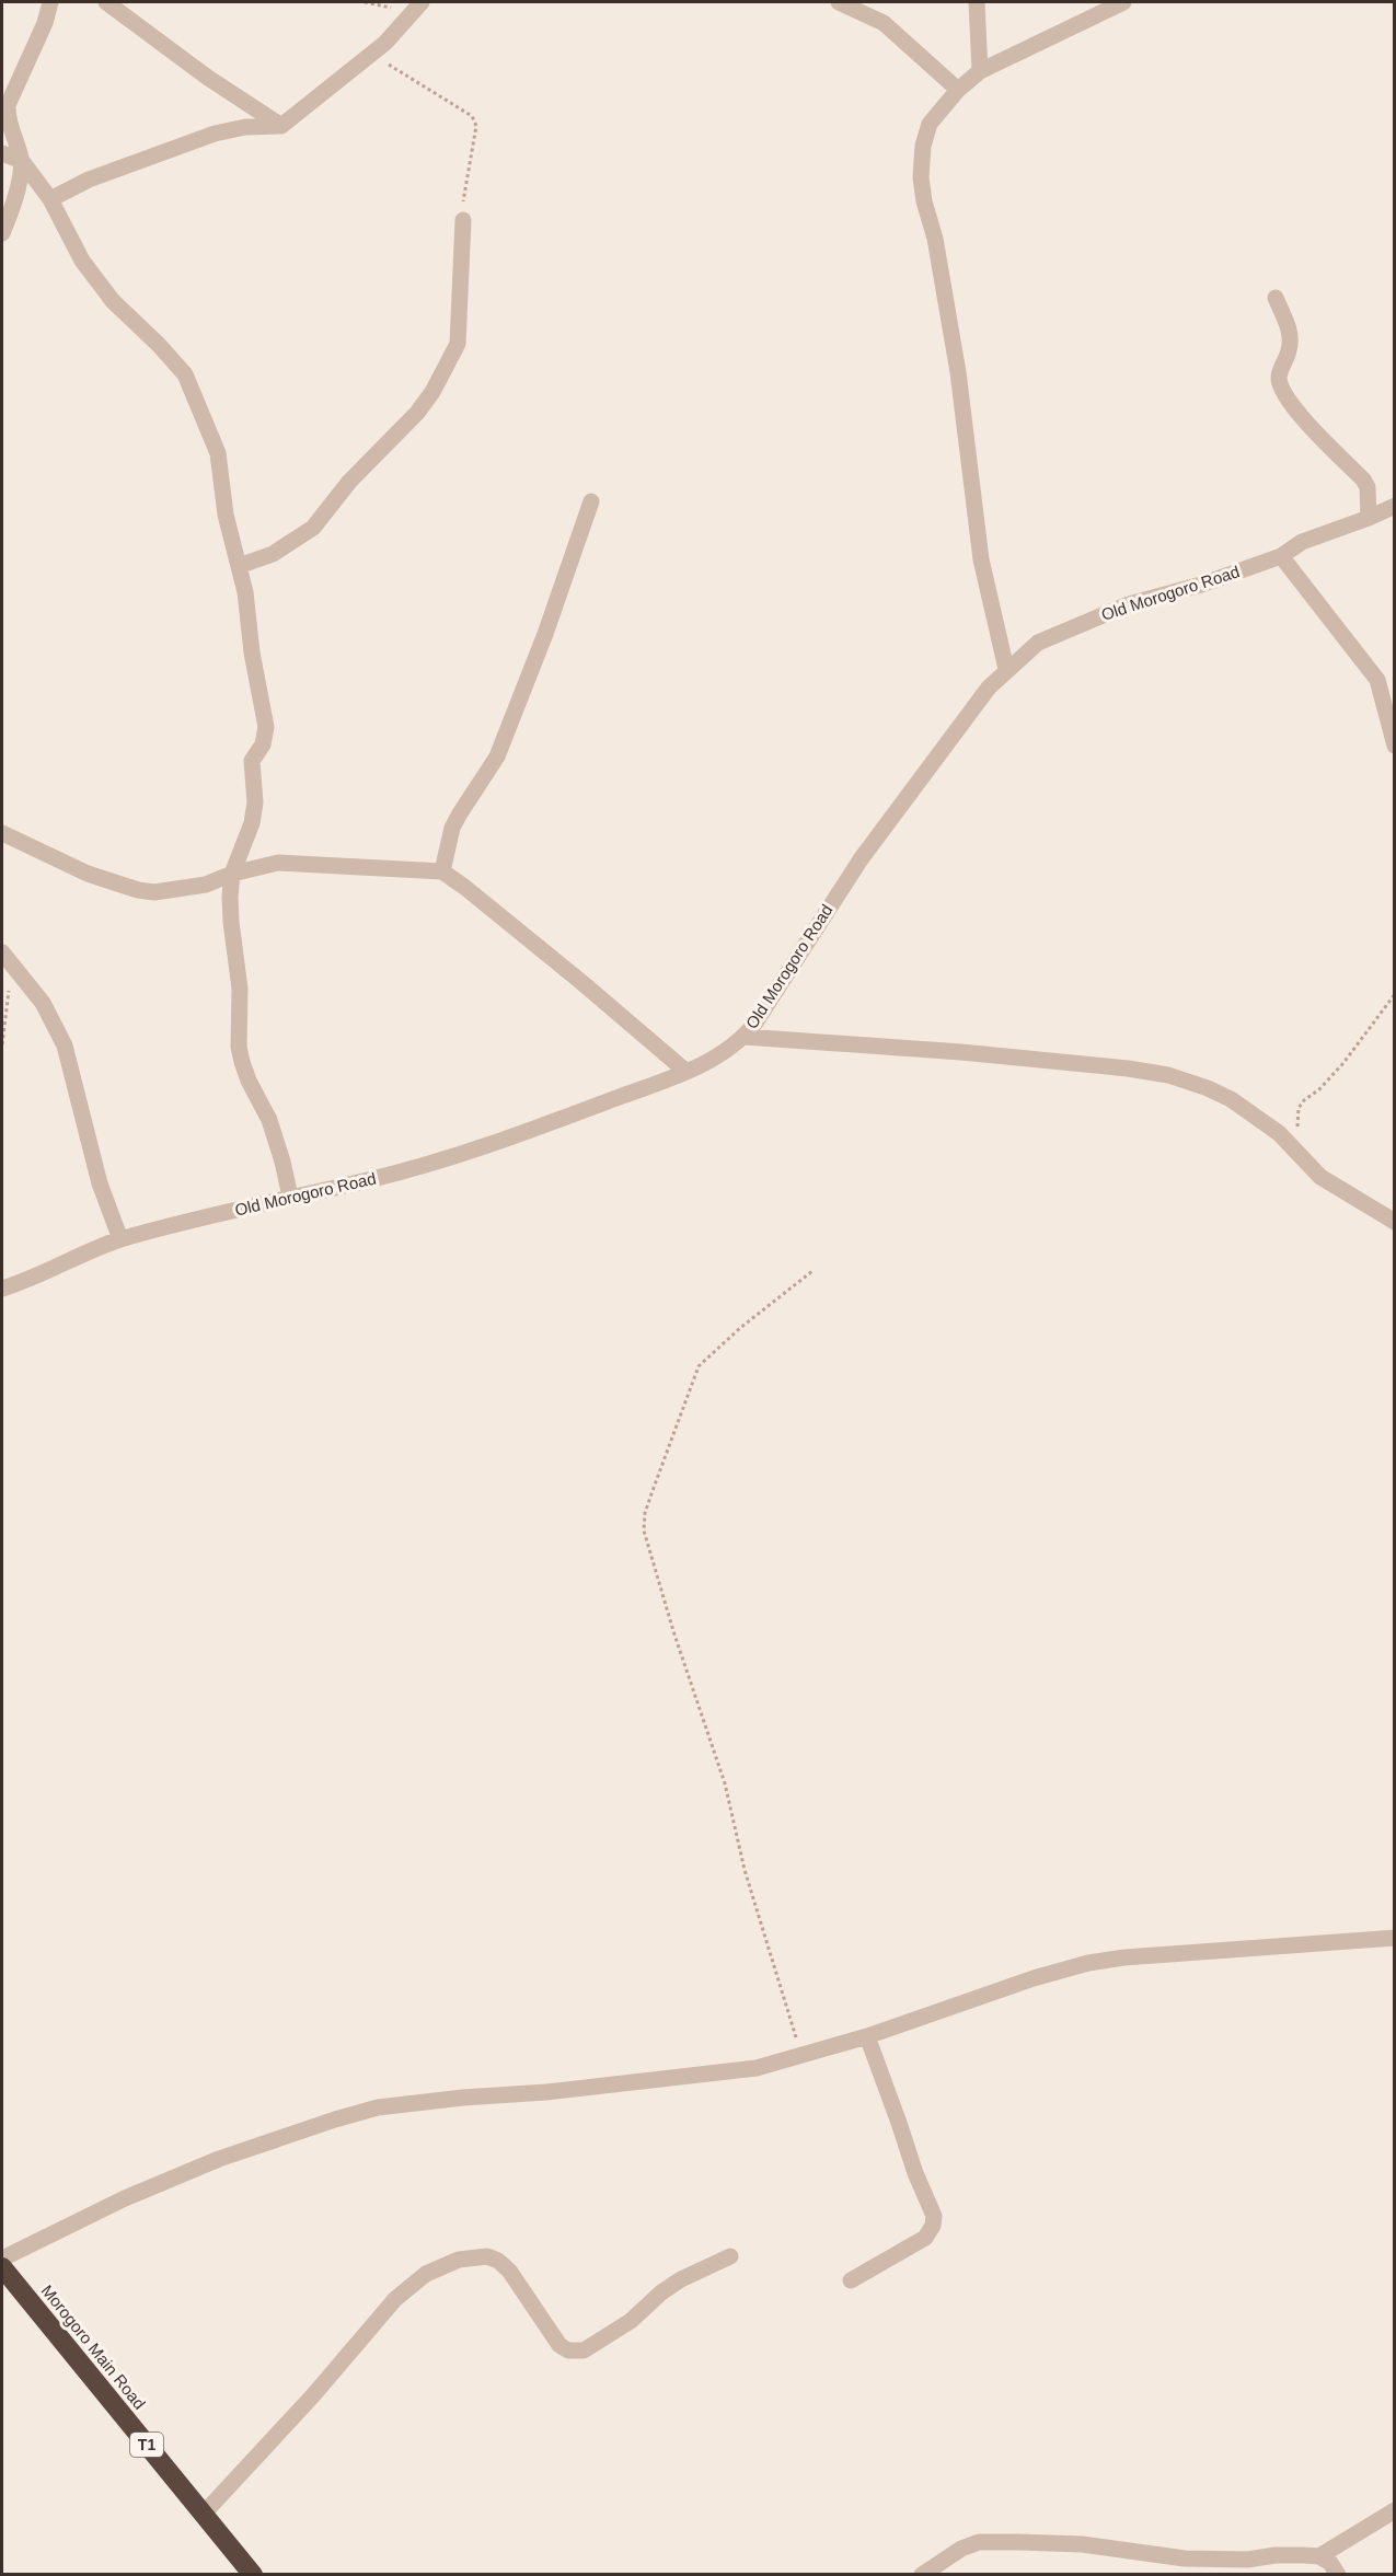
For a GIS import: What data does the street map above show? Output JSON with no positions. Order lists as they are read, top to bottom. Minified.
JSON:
{"streets":{"highway":["Morogoro Main Road","T1"],"street":["Old Morogoro Road"]}}
